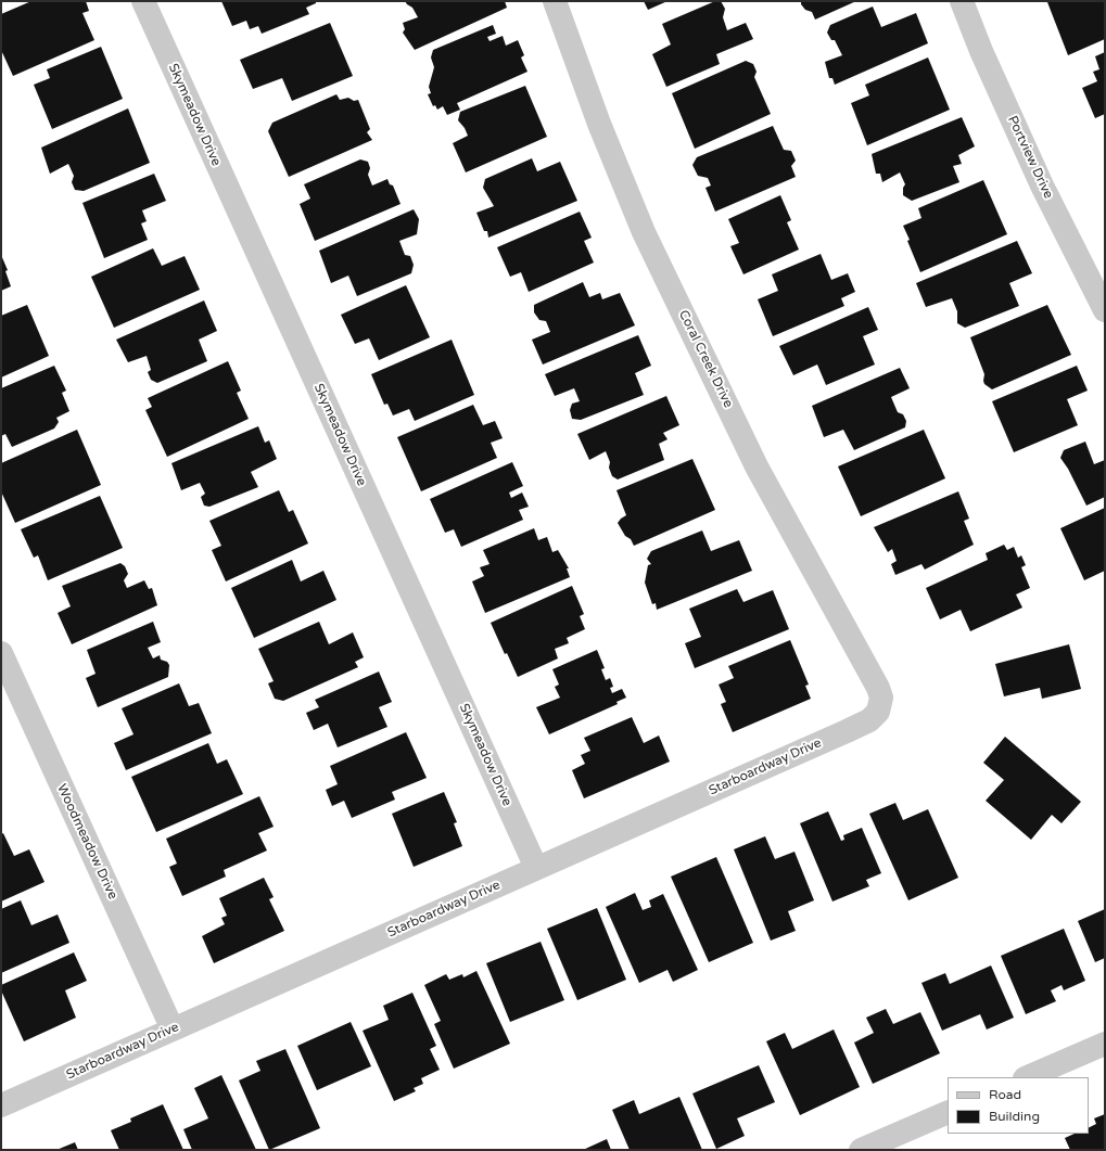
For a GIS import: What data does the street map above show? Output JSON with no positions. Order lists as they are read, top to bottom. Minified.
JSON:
{"streets":{"street":["Skymeadow Drive","Portview Drive","Coral Creek Drive","Starboardway Drive","Woodmeadow Drive"]},"crossings":[["Skymeadow Drive","Starboardway Drive"],["Coral Creek Drive","Starboardway Drive"],["Starboardway Drive","Woodmeadow Drive"]],"legend":["Road","Building"]}
